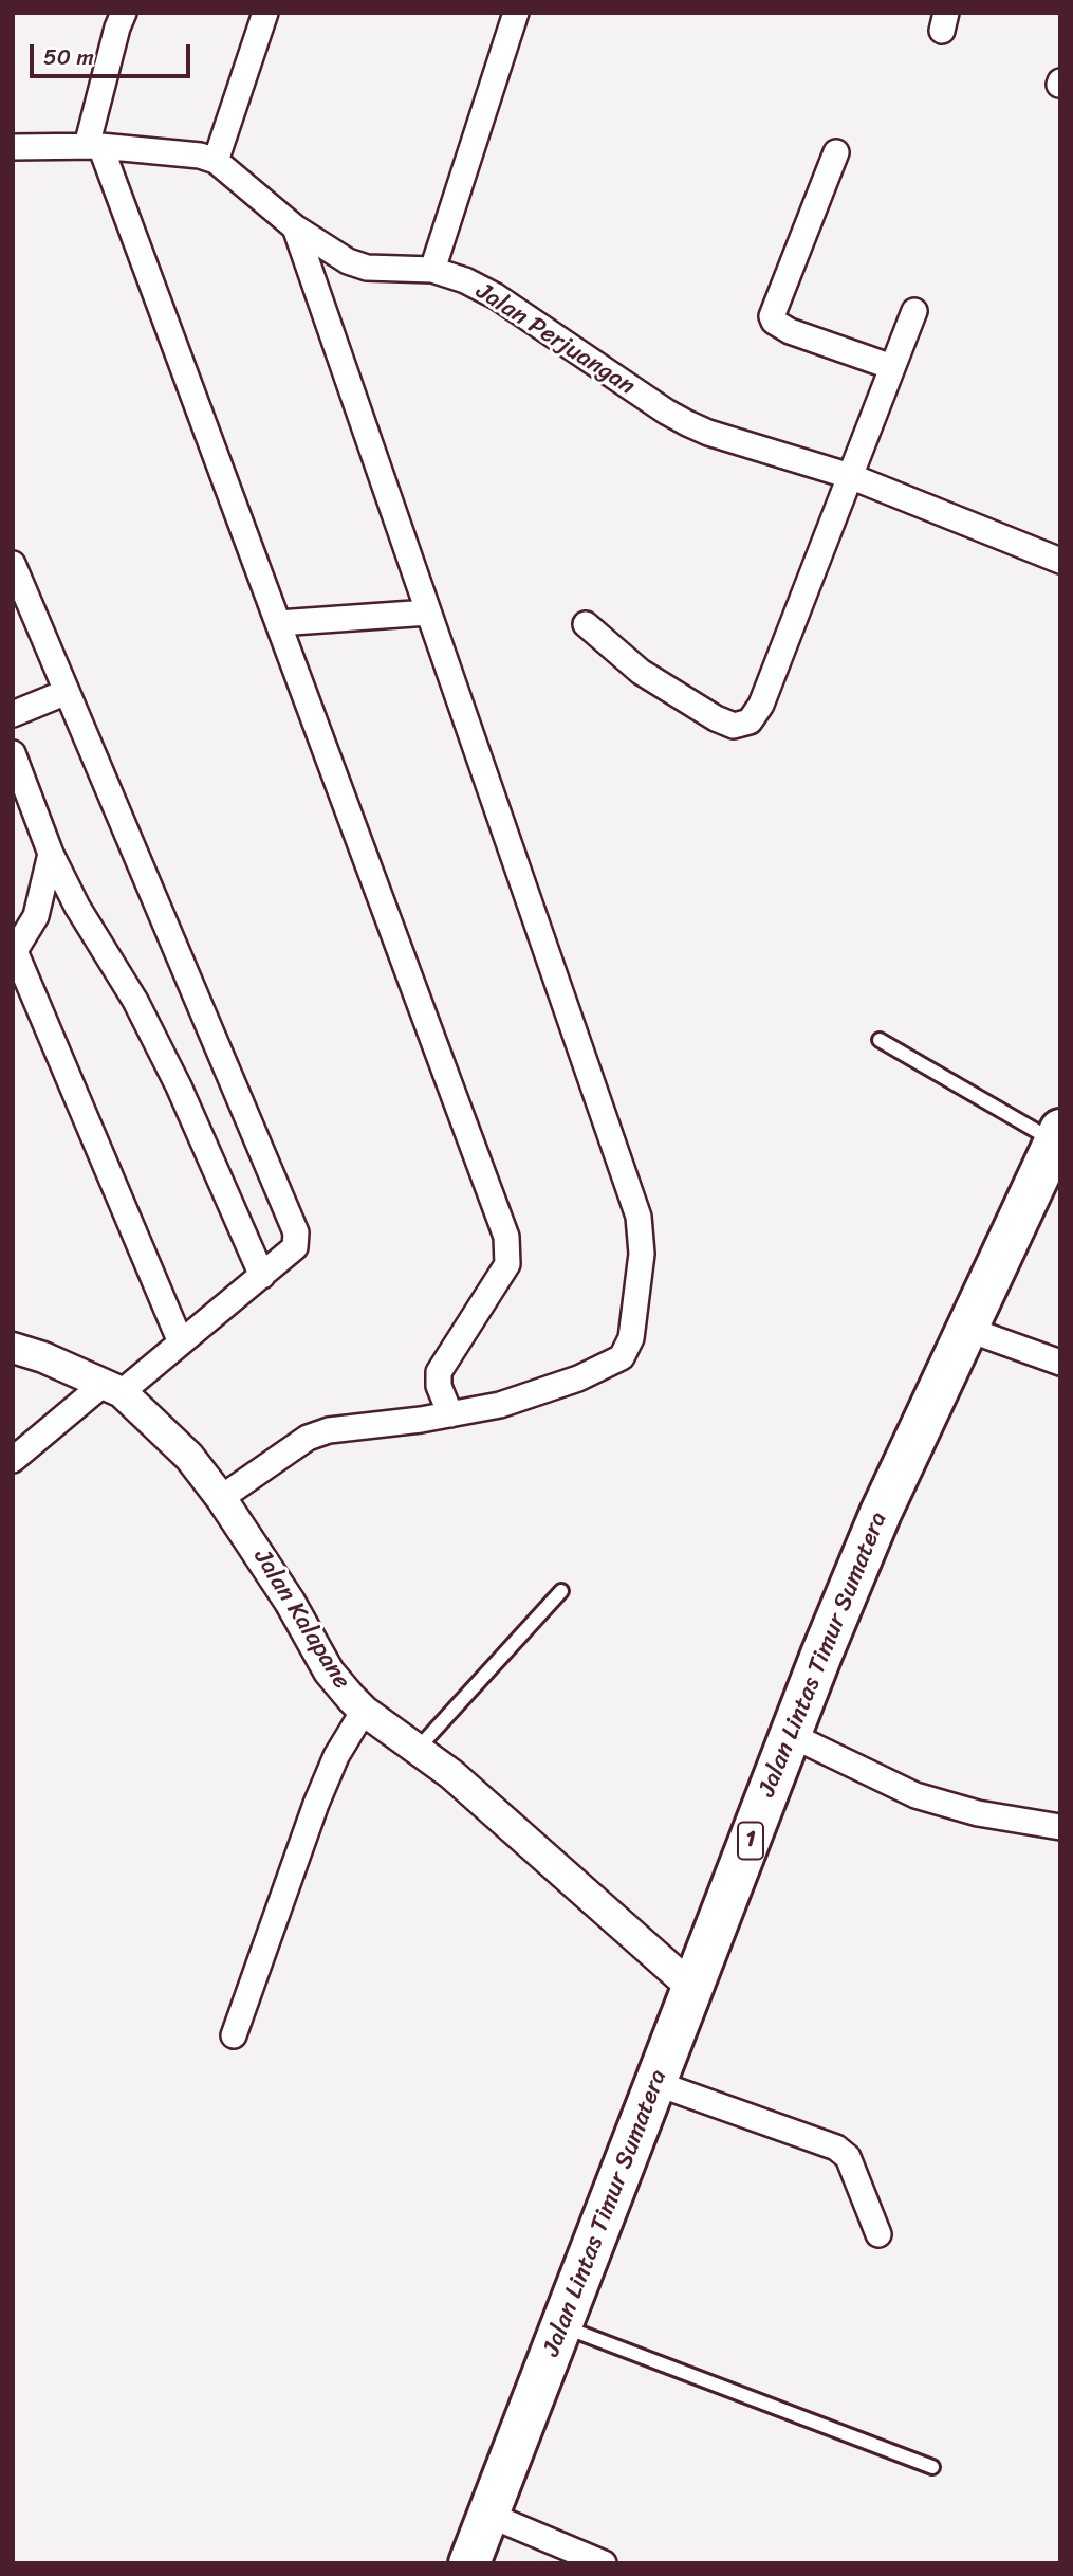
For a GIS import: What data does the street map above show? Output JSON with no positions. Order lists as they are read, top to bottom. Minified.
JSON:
{"streets":{"highway":["Jalan Lintas Timur Sumatera","1"],"street":["Jalan Perjuangan","Jalan Kalapane"]},"crossings":[["Jalan Kalapane","Jalan Lintas Timur Sumatera"]],"scale_bar":"50 m"}
